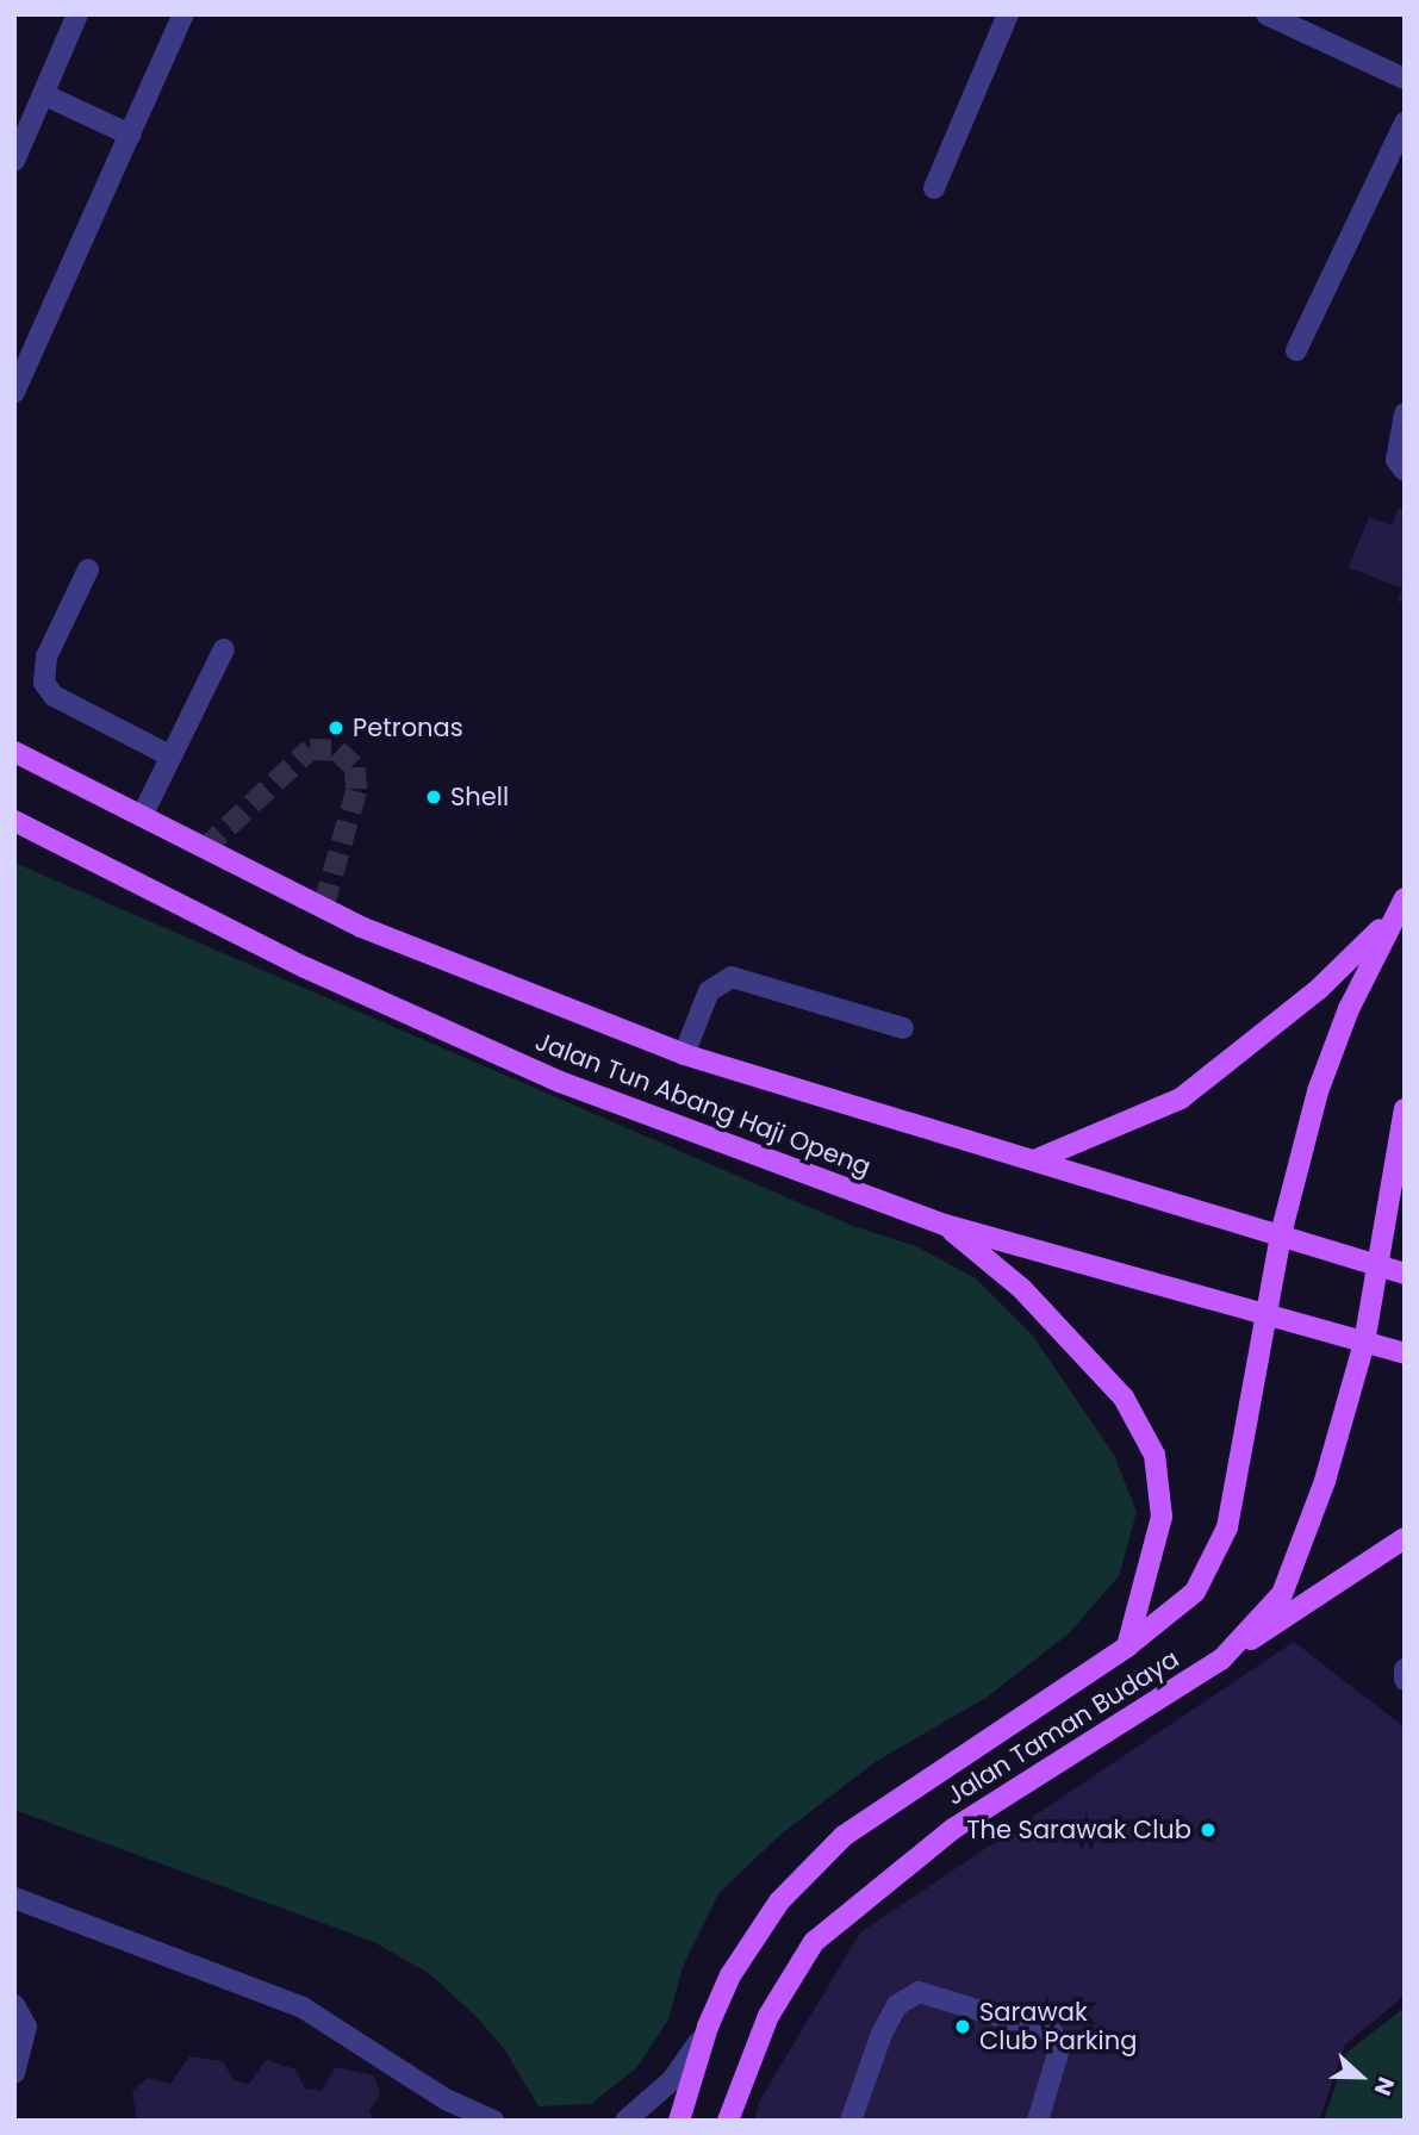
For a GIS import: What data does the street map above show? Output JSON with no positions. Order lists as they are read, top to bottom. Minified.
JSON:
{"streets":{"main road":["Jalan Tun Abang Haji Openg","Jalan Taman Budaya"]},"crossings":[["Jalan Tun Abang Haji Openg","Jalan Taman Budaya"]],"places":["Petronas","Shell","The Sarawak Club","Sarawak Club Parking"],"north":"right"}
